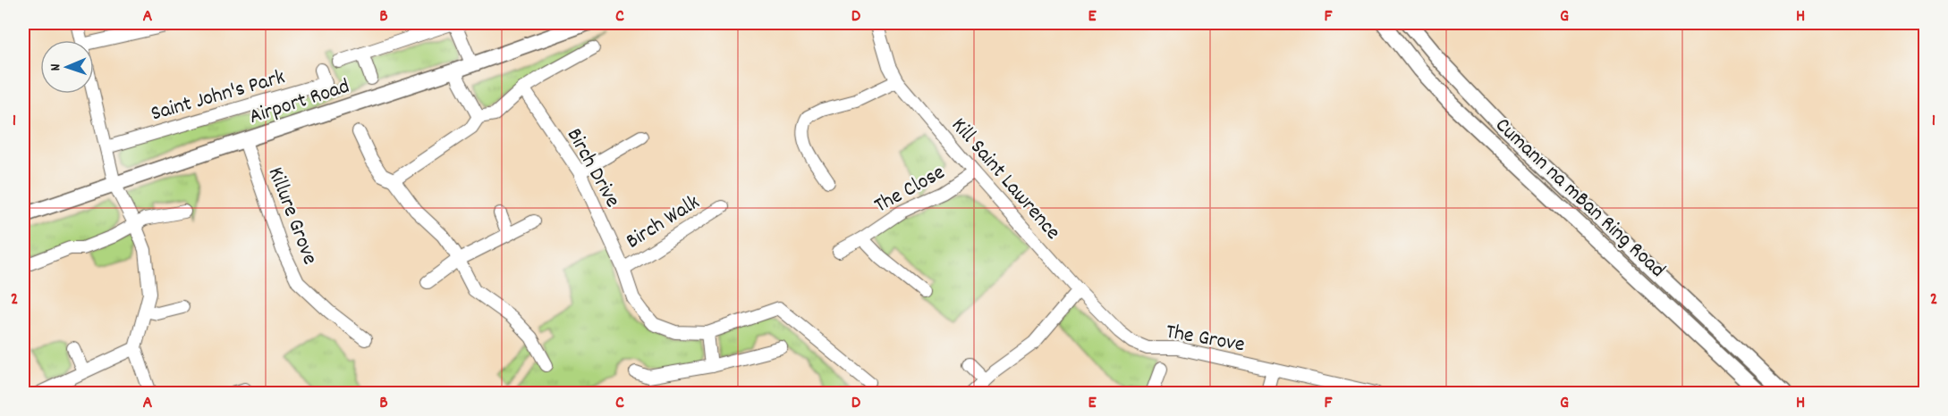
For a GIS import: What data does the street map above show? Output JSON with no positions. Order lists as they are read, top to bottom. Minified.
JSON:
{"streets":{"main road":["Airport Road","Cumann na mBan Ring Road"],"street":["Saint John's Park","Birch Drive","Kill Saint Lawrence","The Close","Killure Grove","Birch Walk","The Grove"]},"crossings":[["Airport Road","Killure Grove"],["Birch Drive","Birch Walk"],["Kill Saint Lawrence","The Close"],["Kill Saint Lawrence","The Grove"]],"north":"left","grid":{"columns":["A","B","C","D","E","F","G","H"],"rows":["1","2"]}}
